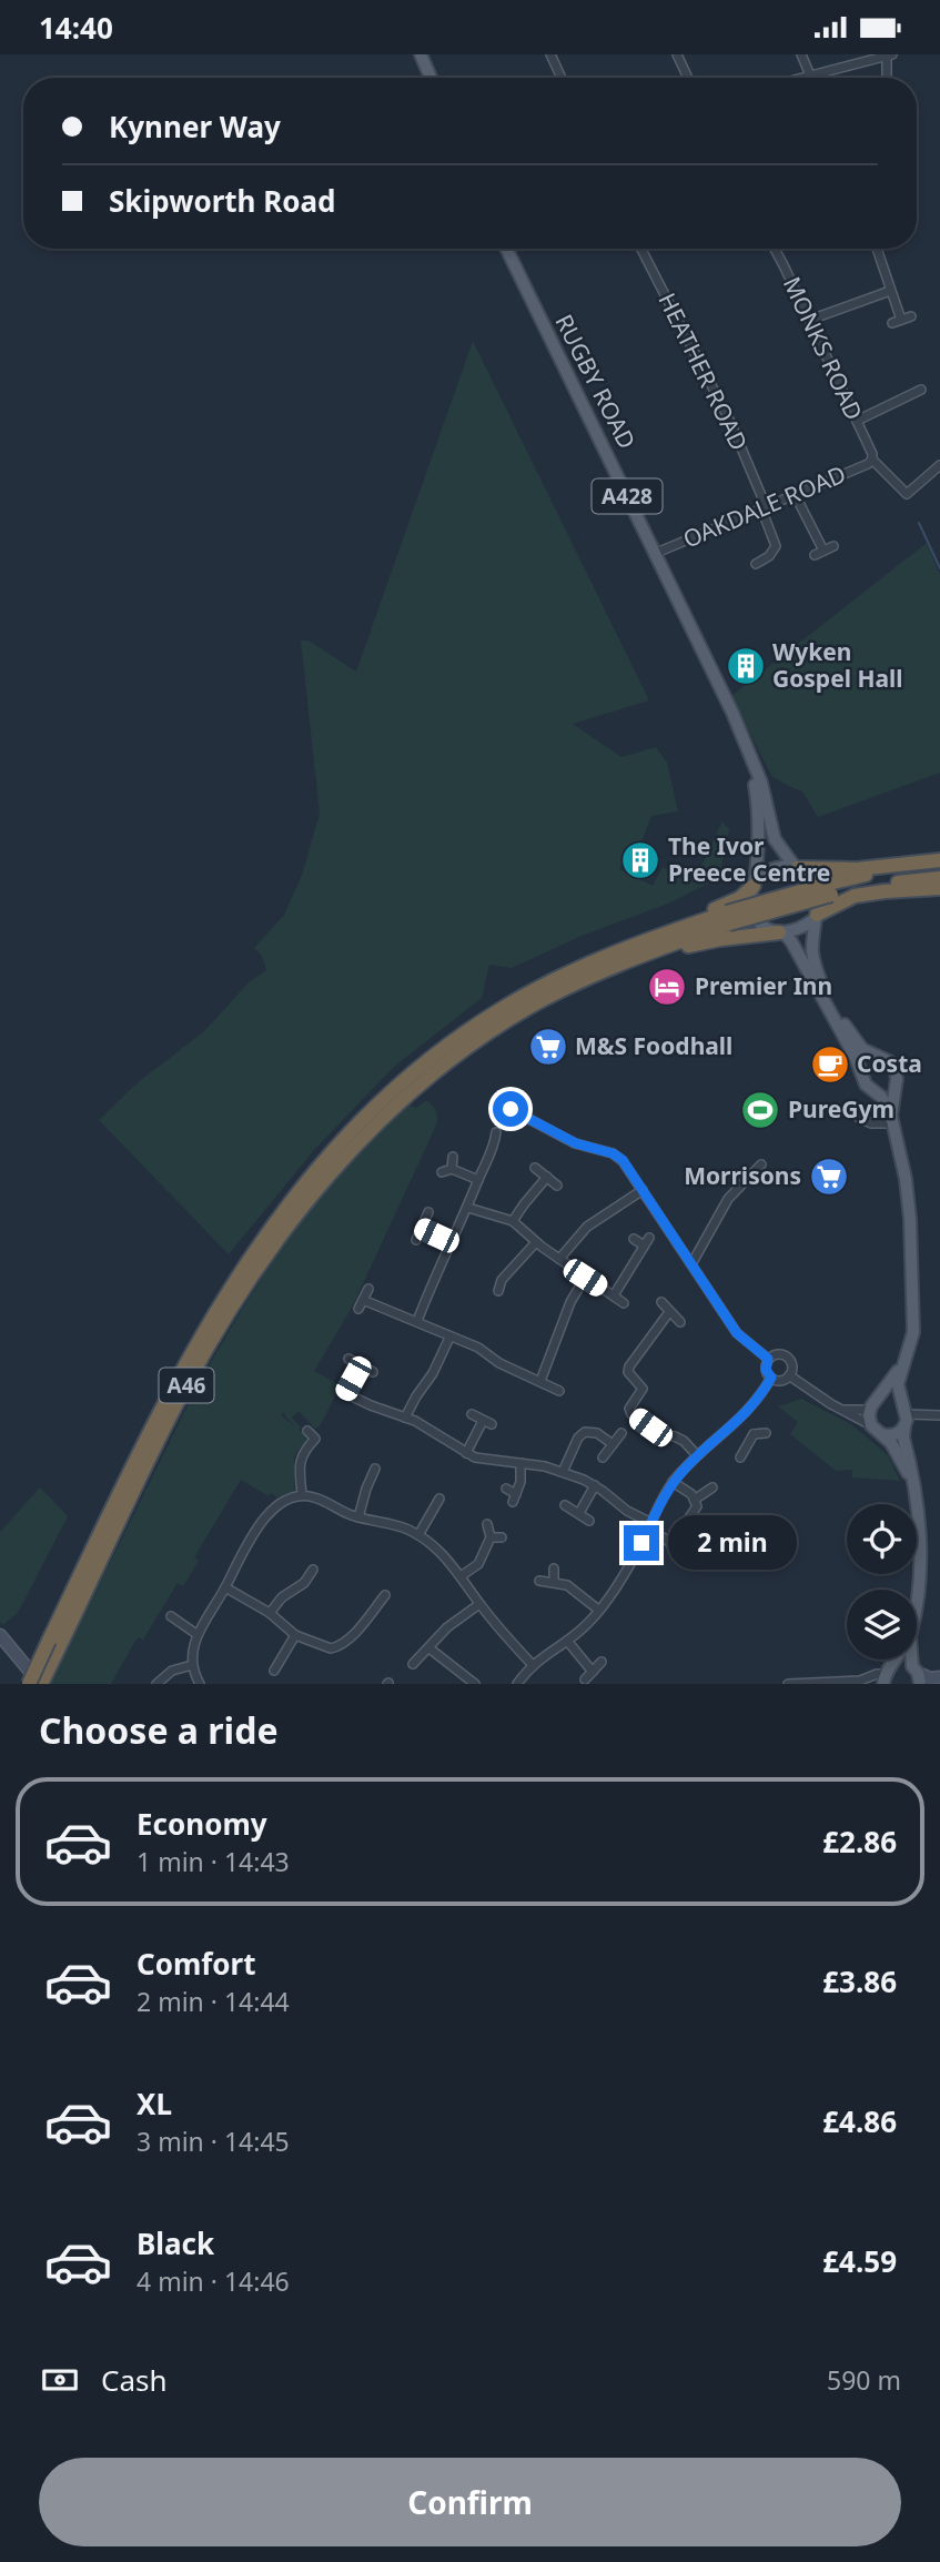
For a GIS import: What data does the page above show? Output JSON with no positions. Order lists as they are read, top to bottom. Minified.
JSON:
{"streets":{"highway":["A46"],"main road":["RUGBY ROAD","A428"],"street":["MONKS ROAD","HEATHER ROAD","OAKDALE ROAD"]},"crossings":[["MONKS ROAD","OAKDALE ROAD"],["HEATHER ROAD","OAKDALE ROAD"],["RUGBY ROAD","OAKDALE ROAD"]],"places":{"building":["Wyken Gospel Hall","The Ivor Preece Centre"],"hotel":["Premier Inn"],"supermarket":["M&S Foodhall","Morrisons"],"cafe":["Costa"],"sports":["PureGym"]},"page":{"status":"14:40","banner":["Kynner Way","Skipworth Road"],"bubble":"2 min","heading":"Choose a ride","list":[{"name":"Economy","note":"1 min · 14:43","value":"£2.86"},{"name":"Comfort","note":"2 min · 14:44","value":"£3.86"},{"name":"XL","note":"3 min · 14:45","value":"£4.86"},{"name":"Black","note":"4 min · 14:46","value":"£4.59"}],"pay":["Cash","590 m"],"buttons":"Confirm"}}
